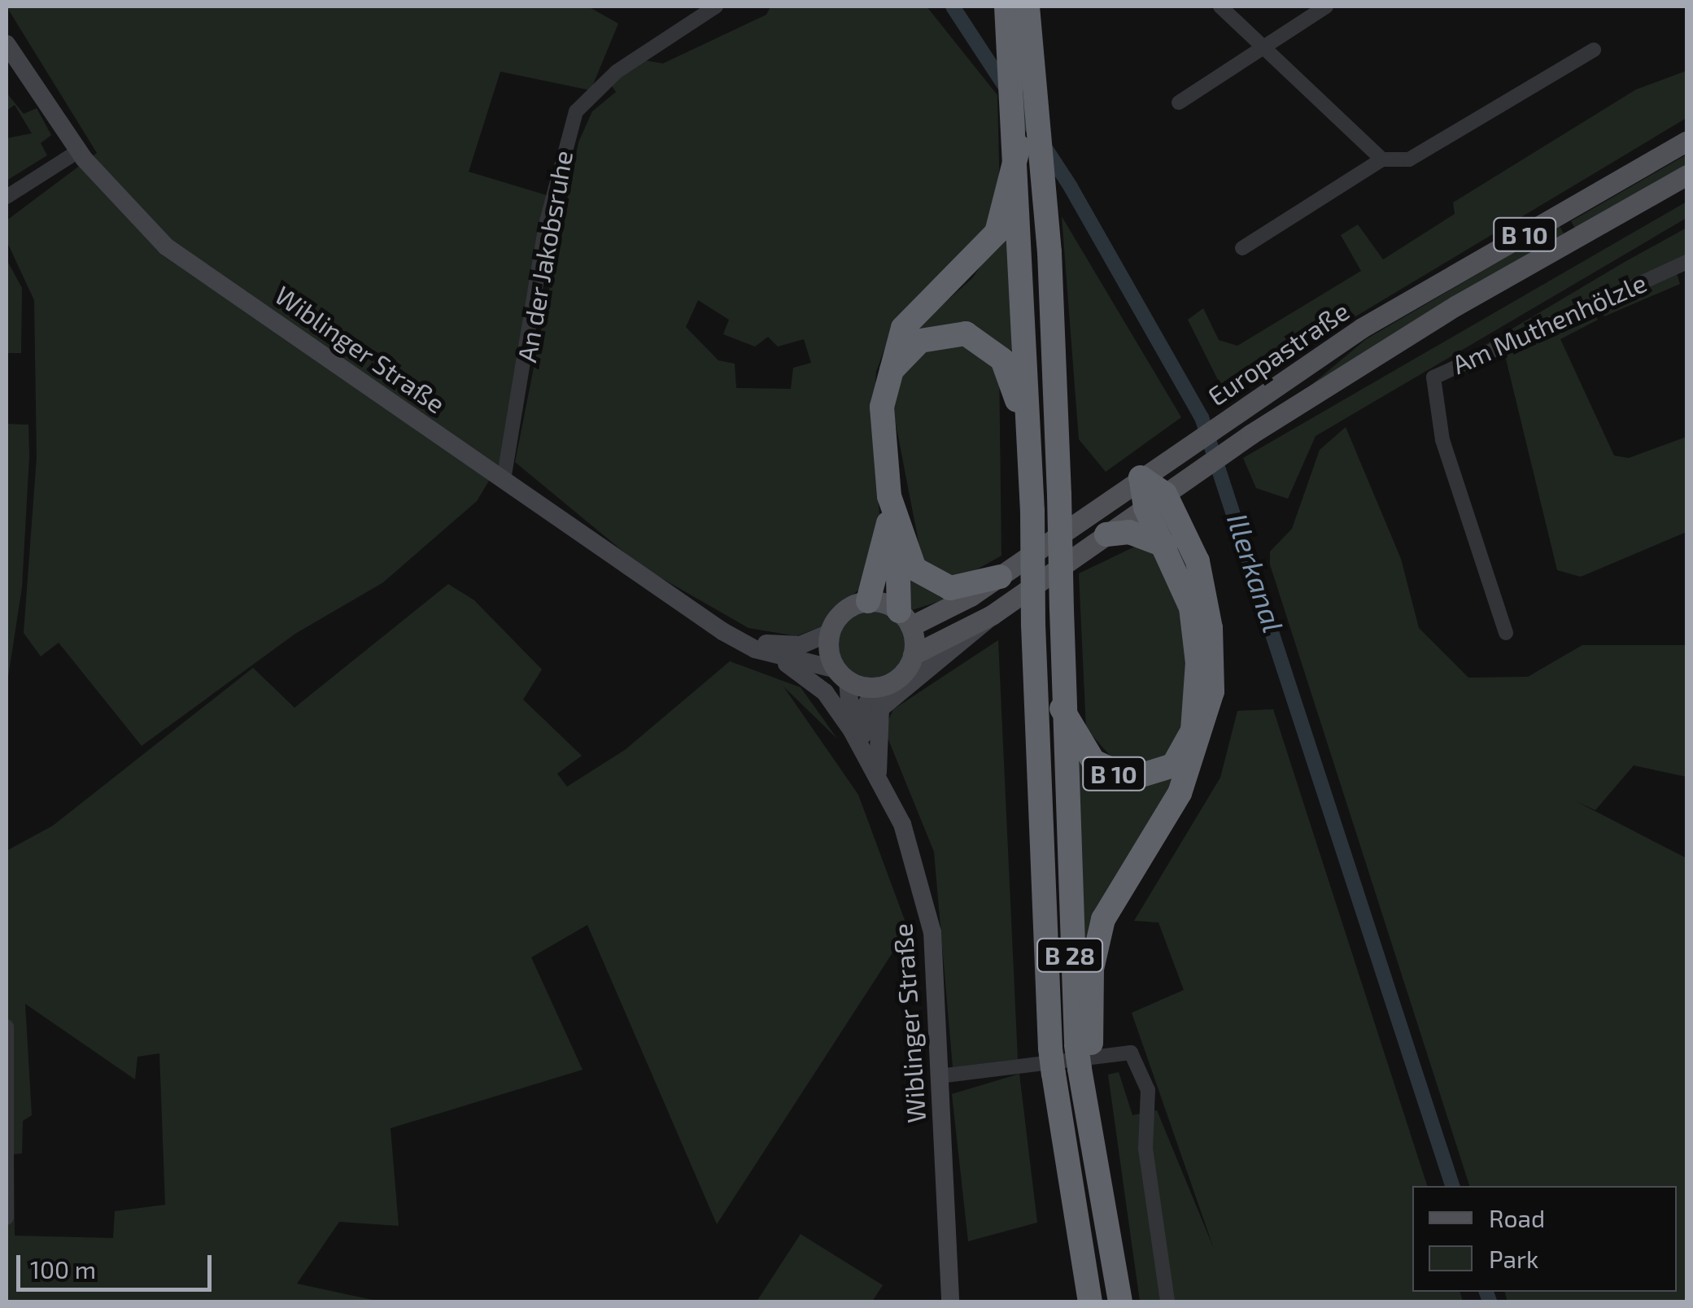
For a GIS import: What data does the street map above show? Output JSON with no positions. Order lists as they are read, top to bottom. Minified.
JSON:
{"streets":{"highway":["B 10","B 28"],"main road":["Wiblinger Straße","Europastraße"],"street":["An der Jakobsruhe","Am Muthenhölzle"]},"crossings":[["B 10","Wiblinger Straße"],["B 10","Europastraße"],["B 10","B 28"],["An der Jakobsruhe","Wiblinger Straße"],["Wiblinger Straße","Europastraße"]],"water":["Illerkanal"],"legend":["Road","Park"],"scale_bar":"100 m"}
